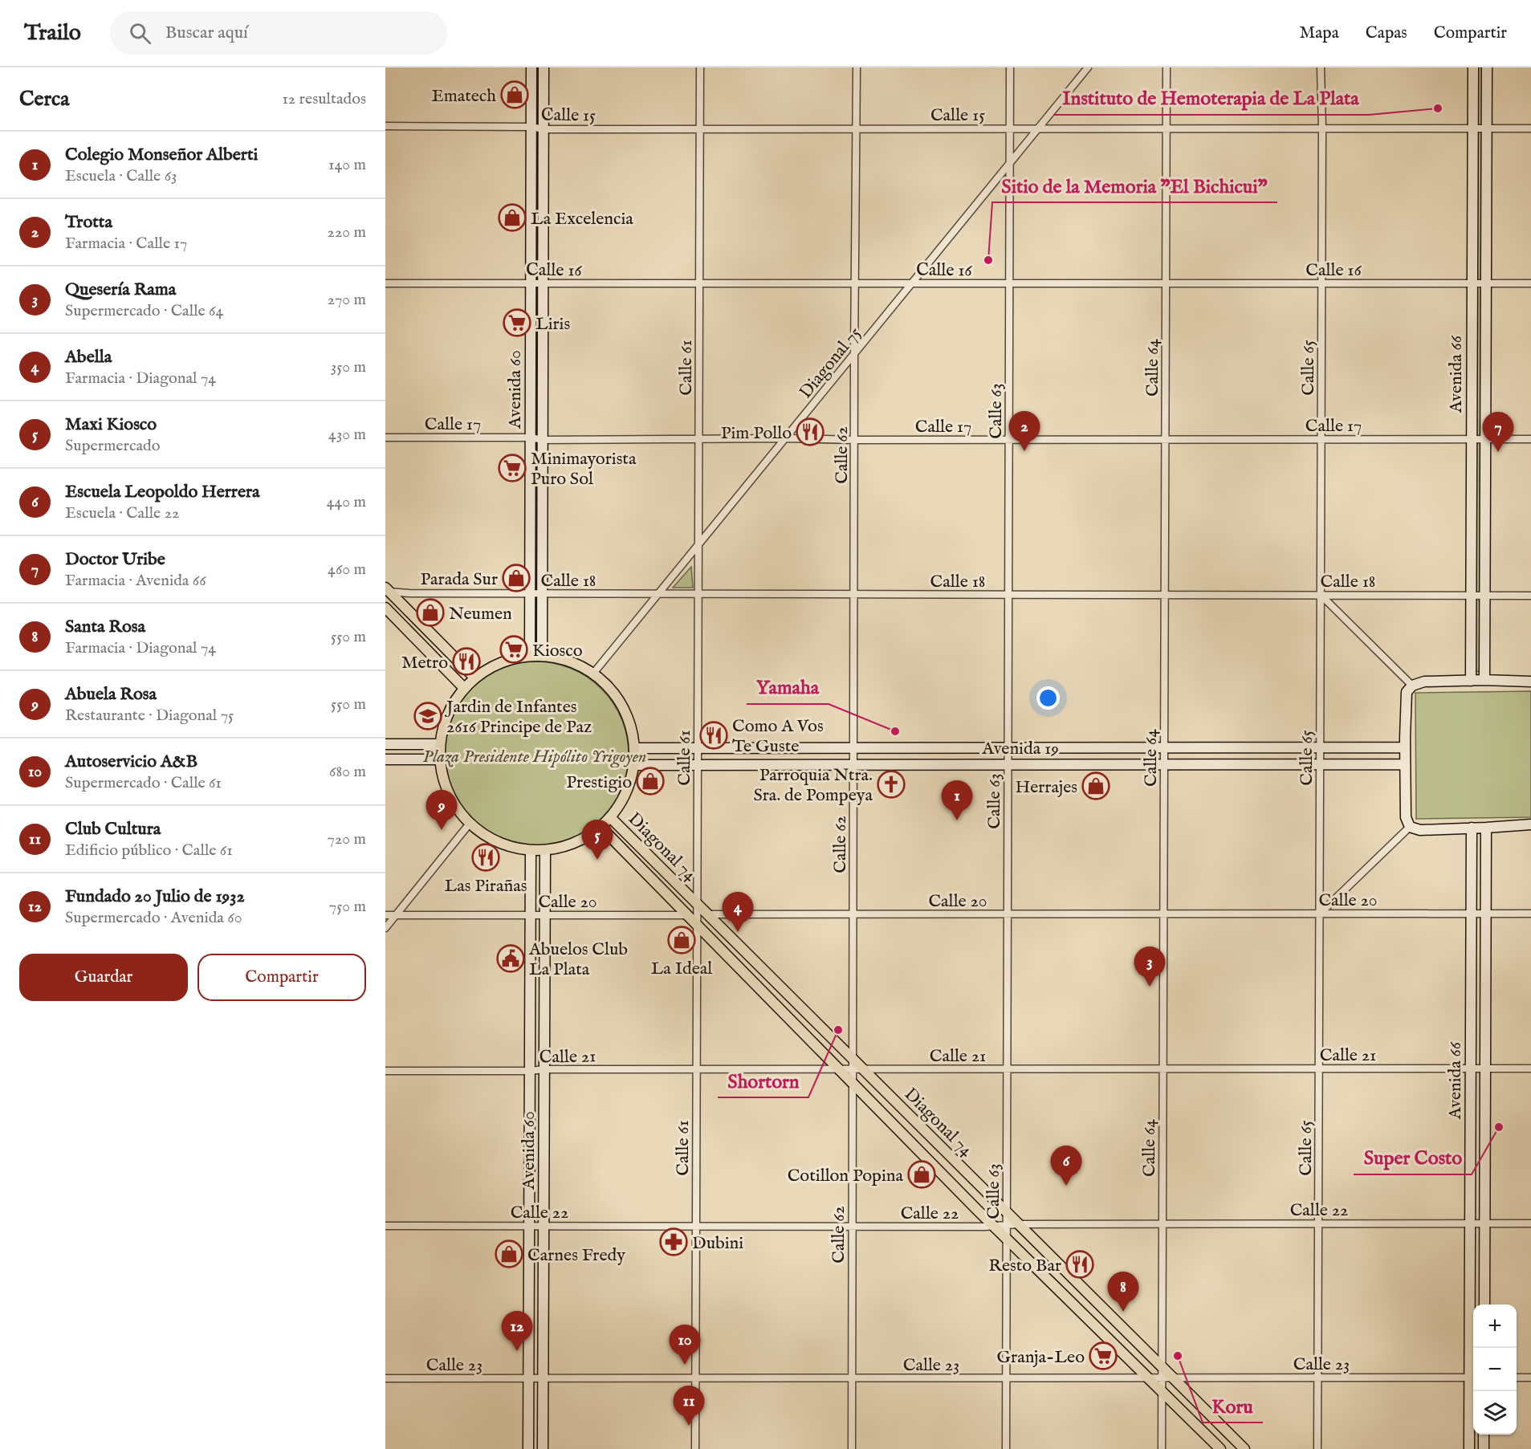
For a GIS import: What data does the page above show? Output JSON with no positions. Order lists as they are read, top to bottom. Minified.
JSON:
{"streets":{"main road":["Avenida 66","Avenida 60","Avenida 19","Diagonal 74"],"street":["Calle 15","Calle 16","Diagonal 75","Calle 61","Calle 64","Calle 65","Calle 63","Calle 17","Calle 62","Calle 18","Calle 20","Calle 21","Calle 22","Calle 23"]},"crossings":[["Calle 15","Diagonal 75"],["Calle 15","Calle 61"],["Calle 15","Calle 64"],["Calle 15","Calle 65"],["Calle 15","Avenida 66"],["Calle 15","Avenida 60"],["Calle 15","Calle 63"],["Calle 15","Calle 62"],["Calle 16","Diagonal 75"],["Calle 16","Calle 61"],["Calle 16","Calle 64"],["Calle 16","Calle 65"],["Calle 16","Avenida 66"],["Calle 16","Avenida 60"],["Calle 16","Calle 63"],["Calle 16","Calle 62"],["Diagonal 75","Calle 61"],["Diagonal 75","Calle 63"],["Diagonal 75","Calle 17"],["Diagonal 75","Calle 62"],["Diagonal 75","Calle 18"],["Calle 61","Calle 17"],["Calle 61","Calle 18"],["Calle 61","Avenida 19"],["Calle 61","Diagonal 74"],["Calle 61","Calle 20"],["Calle 61","Calle 21"],["Calle 61","Calle 22"],["Calle 61","Calle 23"],["Calle 64","Calle 17"],["Calle 64","Calle 18"],["Calle 64","Avenida 19"],["Calle 64","Diagonal 74"],["Calle 64","Calle 20"],["Calle 64","Calle 21"],["Calle 64","Calle 22"],["Calle 64","Calle 23"],["Calle 65","Calle 17"],["Calle 65","Calle 18"],["Calle 65","Avenida 19"],["Calle 65","Calle 20"],["Calle 65","Calle 21"],["Calle 65","Calle 22"],["Calle 65","Calle 23"],["Avenida 66","Calle 17"],["Avenida 66","Calle 18"],["Avenida 66","Calle 20"],["Avenida 66","Calle 21"],["Avenida 66","Calle 22"],["Avenida 66","Calle 23"],["Avenida 60","Calle 17"],["Avenida 60","Calle 18"],["Avenida 60","Calle 20"],["Avenida 60","Calle 21"],["Avenida 60","Calle 22"],["Avenida 60","Calle 23"],["Calle 63","Calle 17"],["Calle 63","Calle 18"],["Calle 63","Avenida 19"],["Calle 63","Diagonal 74"],["Calle 63","Calle 20"],["Calle 63","Calle 21"],["Calle 63","Calle 22"],["Calle 63","Calle 23"],["Calle 17","Calle 62"],["Calle 62","Calle 18"],["Calle 62","Avenida 19"],["Calle 62","Diagonal 74"],["Calle 62","Calle 20"],["Calle 62","Calle 21"],["Calle 62","Calle 22"],["Calle 62","Calle 23"],["Diagonal 74","Calle 20"],["Diagonal 74","Calle 21"],["Diagonal 74","Calle 22"],["Diagonal 74","Calle 23"]],"parks":["Plaza Presidente Hipólito Yrigoyen"],"places":{"shop":["Ematech","La Excelencia","Parada Sur","Neumen","Prestigio","Herrajes","La Ideal","Cotillon Popina","Carnes Fredy"],"other":["Instituto de Hemoterapia de La Plata","Sitio de la Memoria \"El Bichicui\"","Yamaha","Shortorn","Super Costo","Koru"],"supermarket":["Liris","Minimayorista Puro Sol","Kiosco","Granja-Leo"],"restaurant":["Pim Pollo","Metro","Como A Vos Te Guste","Las Pirañas","Resto Bar"],"school or university":["Jardin de Infantes 2616 Principe de Paz"],"church":["Parroquia Ntra. Sra. de Pompeya"],"public building":["Abuelos Club La Plata"],"pharmacy":["Dubini"]},"page":{"header":"Trailo","search":"Buscar aquí","nav":["Mapa","Capas","Compartir"],"heading":["Cerca","12 resultados"],"list":[{"mark":"1","name":"Colegio Monseñor Alberti","note":"Escuela · Calle 63","value":"140 m"},{"mark":"2","name":"Trotta","note":"Farmacia · Calle 17","value":"220 m"},{"mark":"3","name":"Quesería Rama","note":"Supermercado · Calle 64","value":"270 m"},{"mark":"4","name":"Abella","note":"Farmacia · Diagonal 74","value":"350 m"},{"mark":"5","name":"Maxi Kiosco","note":"Supermercado","value":"430 m"},{"mark":"6","name":"Escuela Leopoldo Herrera","note":"Escuela · Calle 22","value":"440 m"},{"mark":"7","name":"Doctor Uribe","note":"Farmacia · Avenida 66","value":"460 m"},{"mark":"8","name":"Santa Rosa","note":"Farmacia · Diagonal 74","value":"550 m"},{"mark":"9","name":"Abuela Rosa","note":"Restaurante · Diagonal 75","value":"550 m"},{"mark":"10","name":"Autoservicio A&B","note":"Supermercado · Calle 61","value":"680 m"},{"mark":"11","name":"Club Cultura","note":"Edificio público · Calle 61","value":"720 m"},{"mark":"12","name":"Fundado 20 Julio de 1932","note":"Supermercado · Avenida 60","value":"750 m"}],"pins":["2","7","1","9","5","4","3","6","8","12","10","11"],"buttons":["Guardar","Compartir"],"map_buttons":["+","−"]}}
